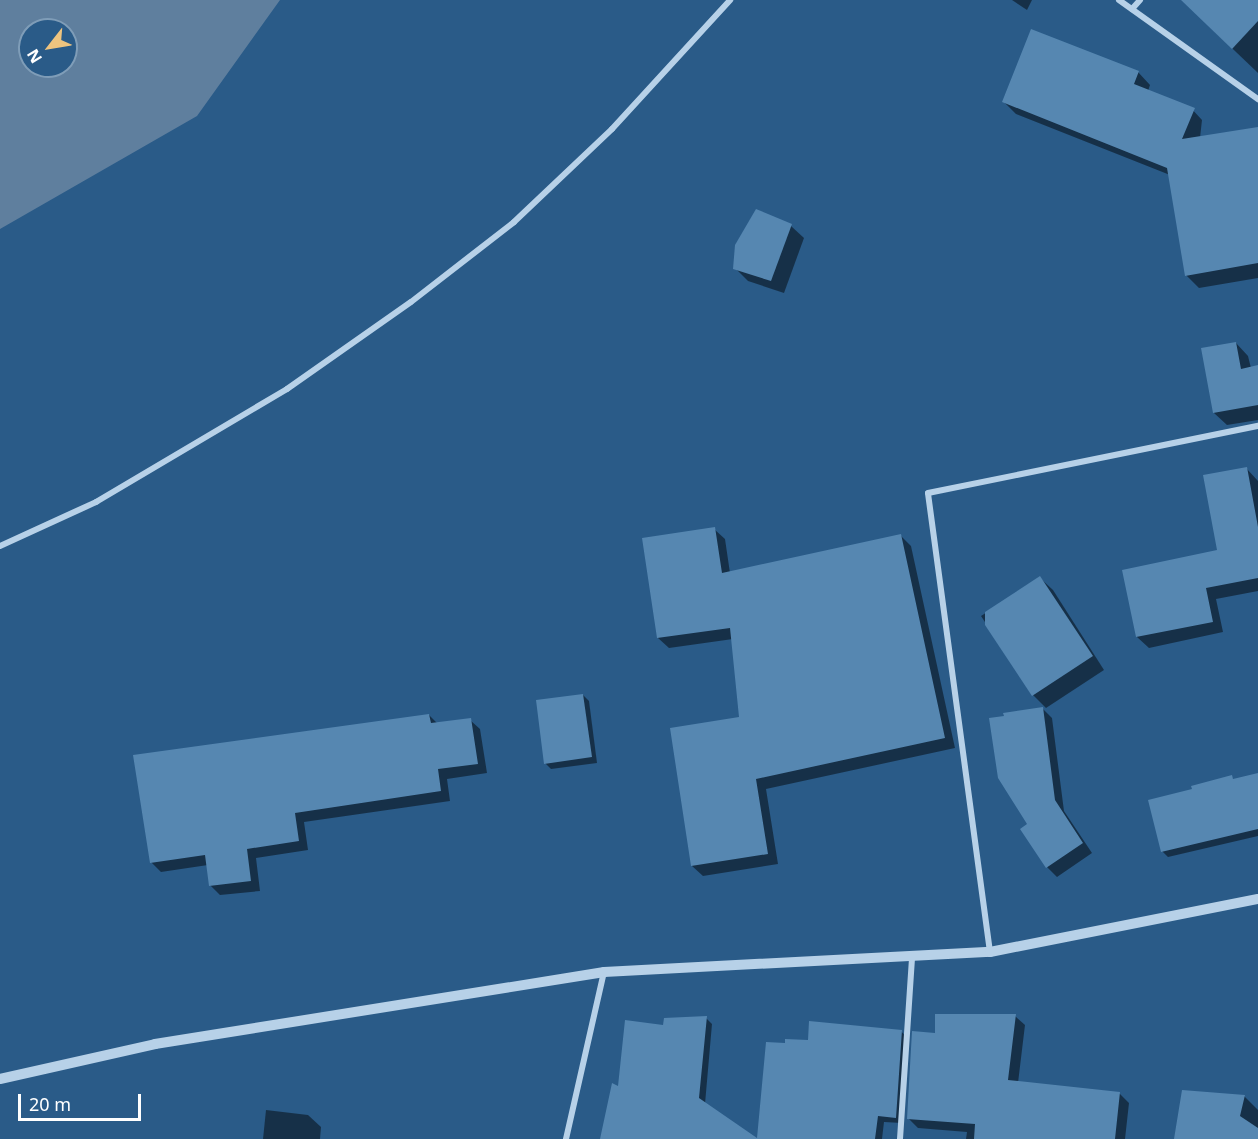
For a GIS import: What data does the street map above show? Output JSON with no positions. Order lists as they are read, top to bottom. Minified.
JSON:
{"scale_bar":"20 m","north":"bottom left"}
